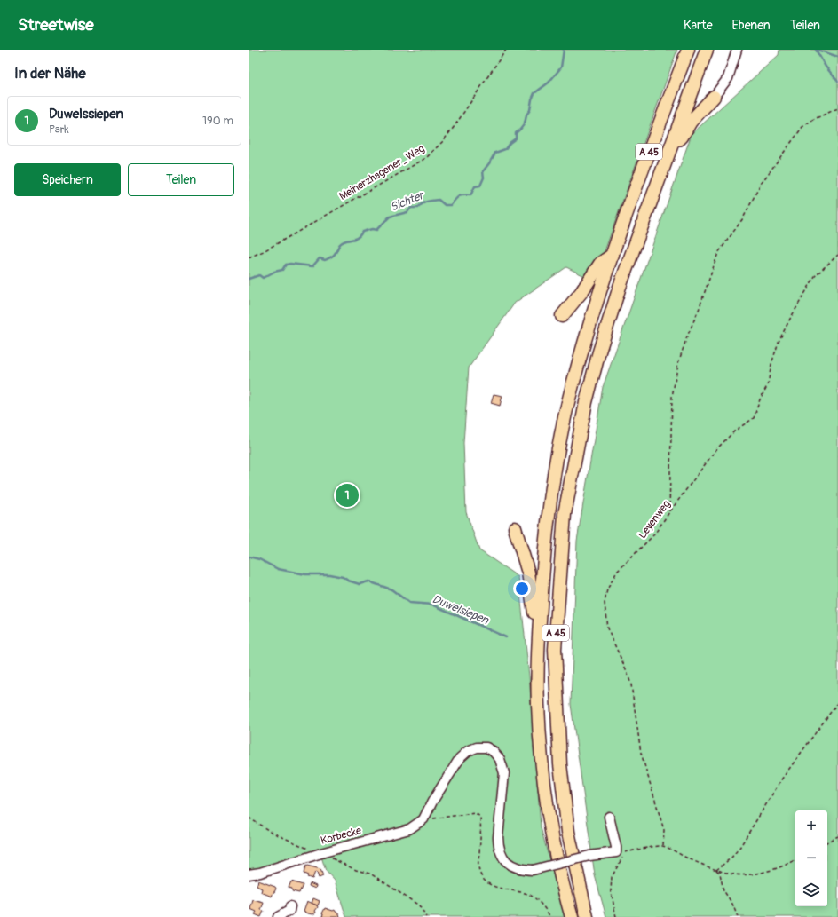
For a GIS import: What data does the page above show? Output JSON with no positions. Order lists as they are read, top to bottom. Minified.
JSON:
{"streets":{"highway":["A 45"],"street":["Korbecke"],"path":["Meinerzhagener_Weg","Leyenweg"]},"water":["Sichter","Duwelsiepen"],"page":{"header":"Streetwise","nav":["Karte","Ebenen","Teilen"],"heading":"In der Nähe","list":[{"mark":"1","name":"Duwelssiepen","note":"Park","value":"190 m"}],"buttons":["Speichern","Teilen"],"pins":"1","map_buttons":["+","−"]}}
